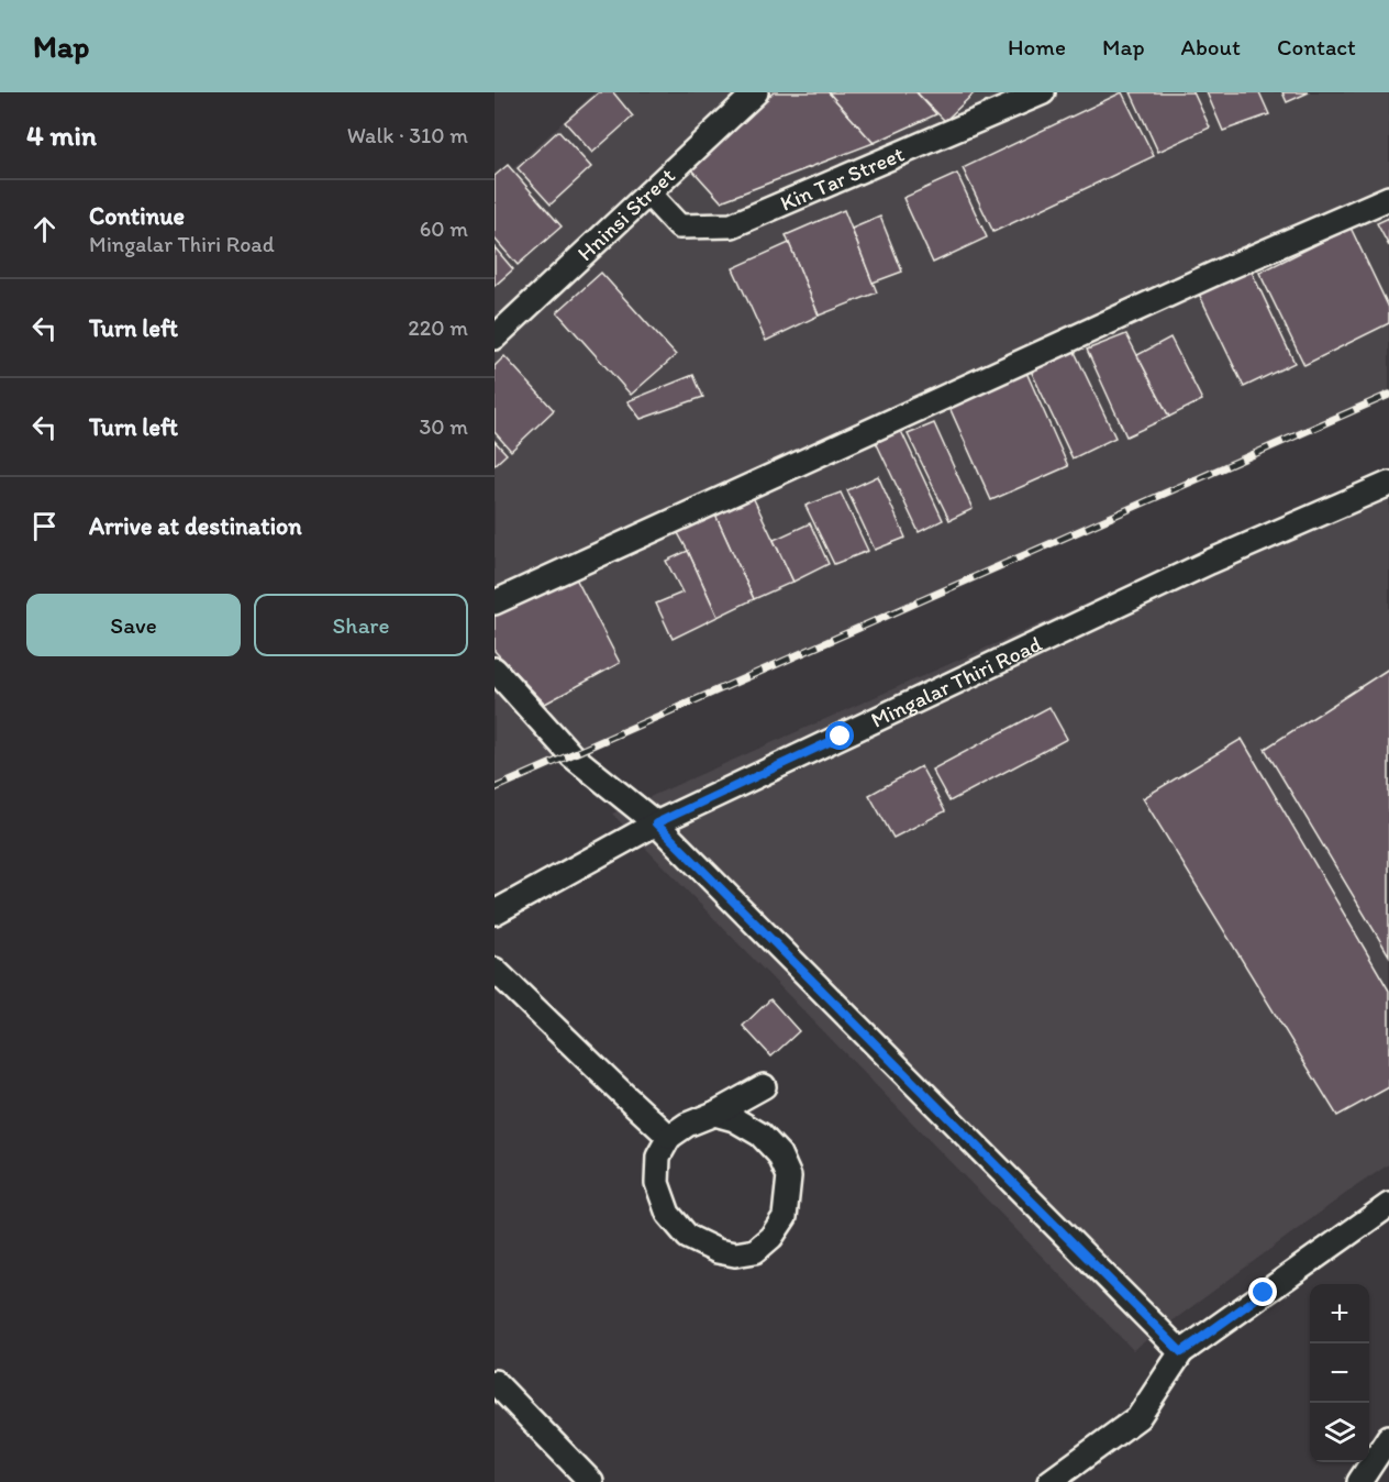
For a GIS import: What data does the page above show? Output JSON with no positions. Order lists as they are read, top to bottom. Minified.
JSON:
{"streets":{"street":["Kin Tar Street","Hninsi Street","Mingalar Thiri Road"]},"crossings":[["Kin Tar Street","Hninsi Street"]],"page":{"header":"Map","nav":["Home","Map","About","Contact"],"heading":["4 min","Walk · 310 m"],"list":[["Continue","Mingalar Thiri Road","60 m"],["Turn left","220 m"],["Turn left","30 m"],"Arrive at destination"],"buttons":["Save","Share"],"map_buttons":["+","−"]}}
